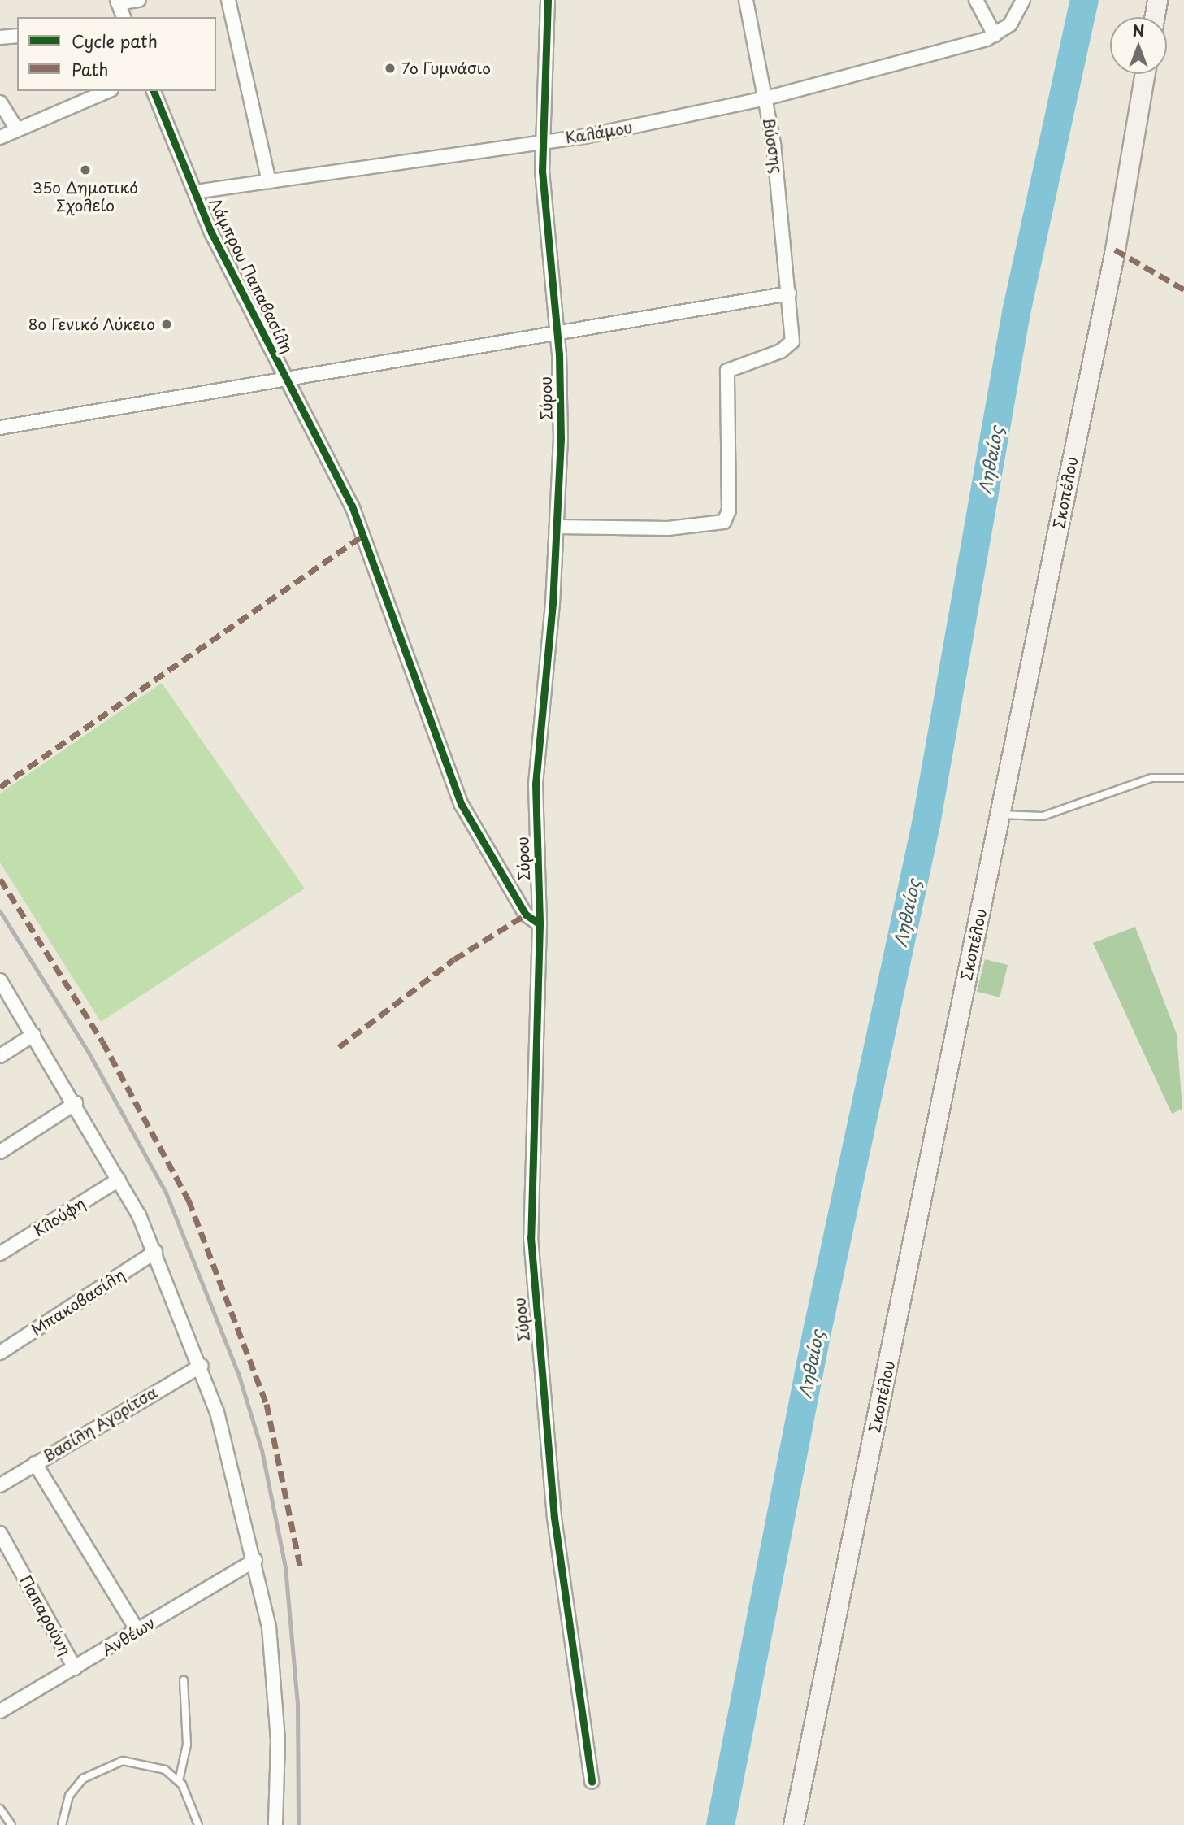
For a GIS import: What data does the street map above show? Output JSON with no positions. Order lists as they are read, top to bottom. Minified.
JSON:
{"streets":{"main road":["Σκοπέλου"],"street":["Καλάμου","Βύσσης","Λάμπρου Παπαβασίλη","Σύρου","Κλούφη","Μπακοβασίλη","Βασίλη Αγορίτσα","Παπαρούνη","Ανθέων"]},"crossings":[["Καλάμου","Βύσσης"],["Καλάμου","Λάμπρου Παπαβασίλη"],["Καλάμου","Σύρου"],["Βύσσης","Σύρου"],["Λάμπρου Παπαβασίλη","Σύρου"],["Παπαρούνη","Ανθέων"]],"water":["Ληθαίος"],"places":["7ο Γυμνάσιο","35ο Δημοτικό Σχολείο","8ο Γενικό Λύκειο"],"legend":["Cycle path","Path"],"north":"top"}
